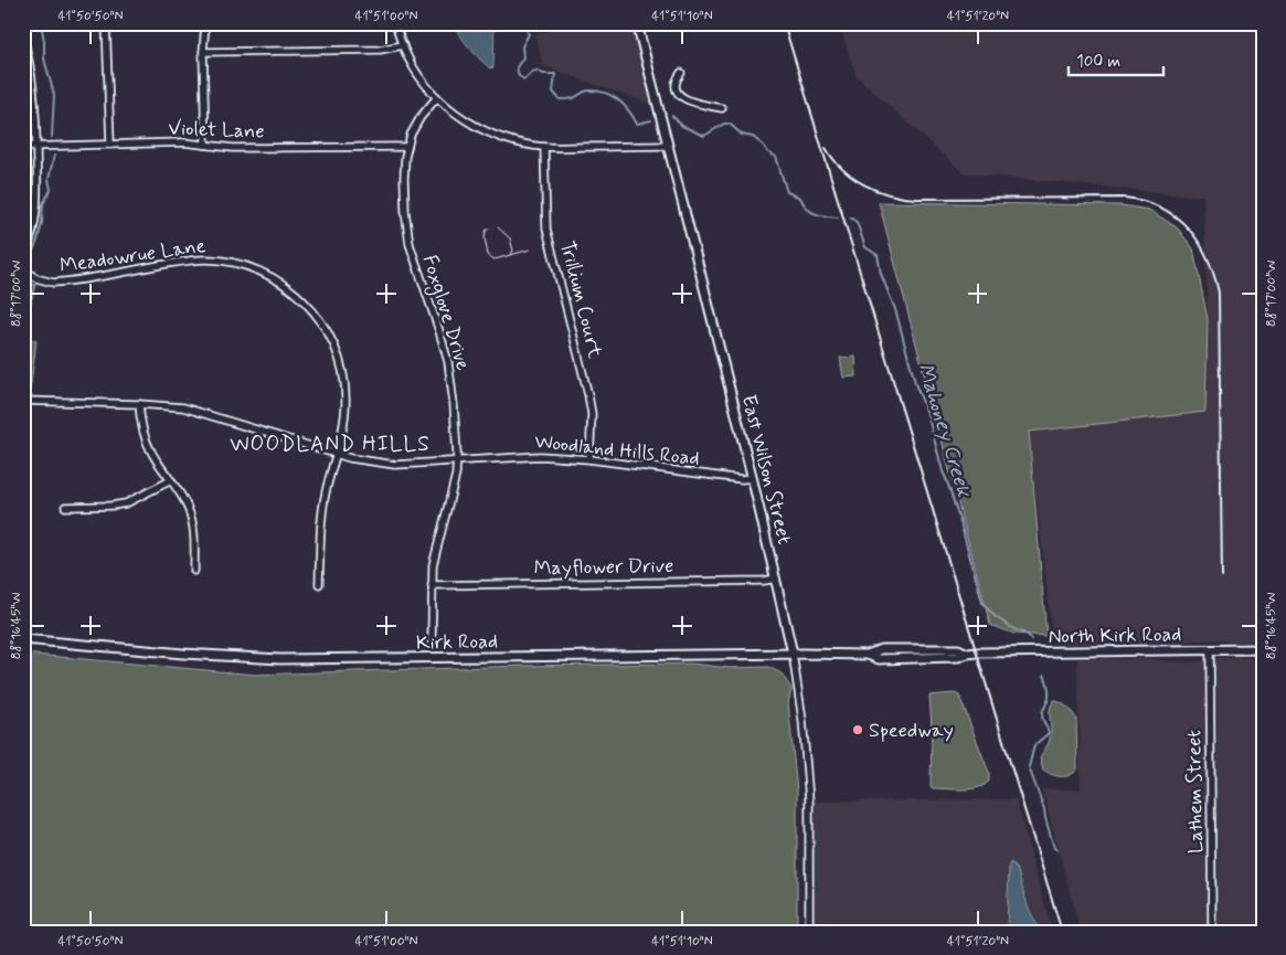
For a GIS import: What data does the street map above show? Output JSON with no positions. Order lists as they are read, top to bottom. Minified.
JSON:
{"streets":{"street":["Violet Lane","Meadowrue Lane","Trillium Court","Foxglove Drive","Woodland Hills Road","East Wilson Street","Mayflower Drive","North Kirk Road","Kirk Road","Lathem Street"]},"crossings":[["Violet Lane","Foxglove Drive"],["Meadowrue Lane","Woodland Hills Road"],["Trillium Court","Woodland Hills Road"],["Foxglove Drive","Woodland Hills Road"],["Foxglove Drive","Mayflower Drive"],["Woodland Hills Road","East Wilson Street"],["East Wilson Street","Mayflower Drive"],["East Wilson Street","North Kirk Road"],["East Wilson Street","Kirk Road"],["North Kirk Road","Kirk Road"],["North Kirk Road","Lathem Street"]],"districts":["WOODLAND HILLS"],"water":["Mahoney Creek"],"places":["Speedway"],"scale_bar":"100 m","coordinates":["41°50'50\"N","41°51'00\"N","41°51'10\"N","41°51'20\"N","88°17'00\"W","88°16'45\"W"]}
